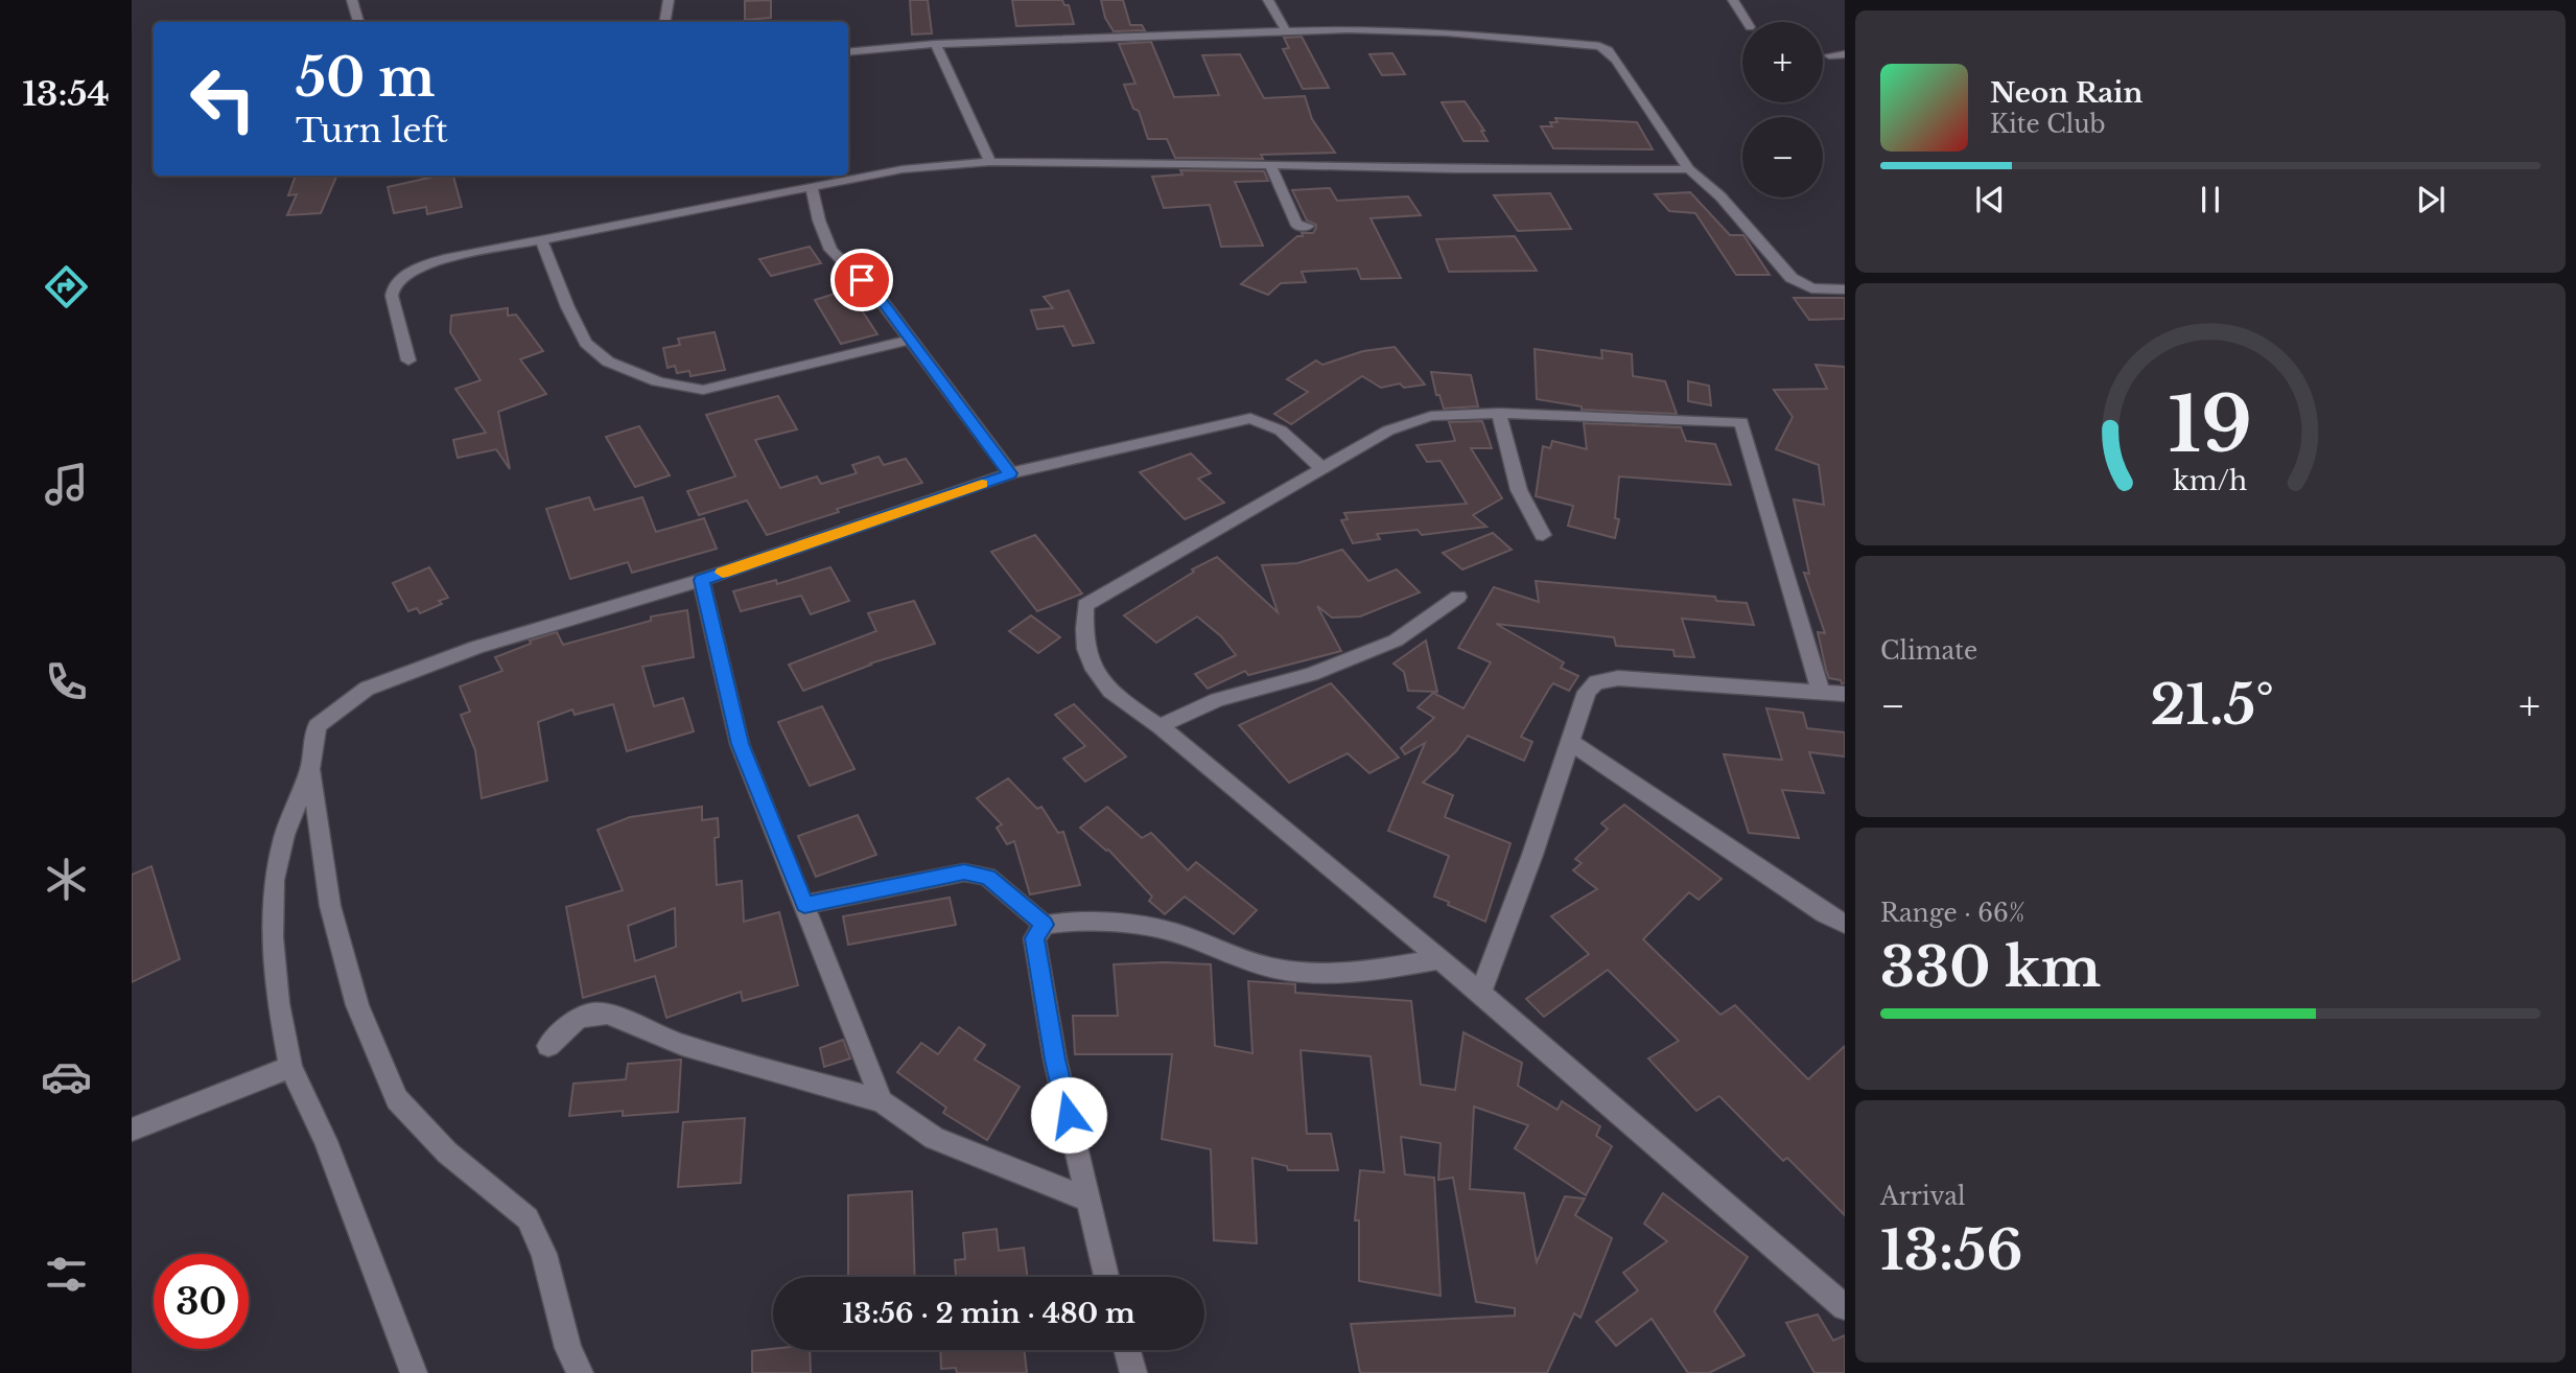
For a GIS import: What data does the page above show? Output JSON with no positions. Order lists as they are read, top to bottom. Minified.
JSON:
{"page":{"tabs":"13:54","map_buttons":["+","−"],"turn":["50 m","Turn left"],"song":["Neon Rain","Kite Club"],"tile":["Climate",["Range · 66%","330 km"],["Arrival","13:56"]],"heat":["−","21.5°","+"],"limit":"30","trip":"13:56 · 2 min · 480 m","gauge":["19","km/h"]}}
